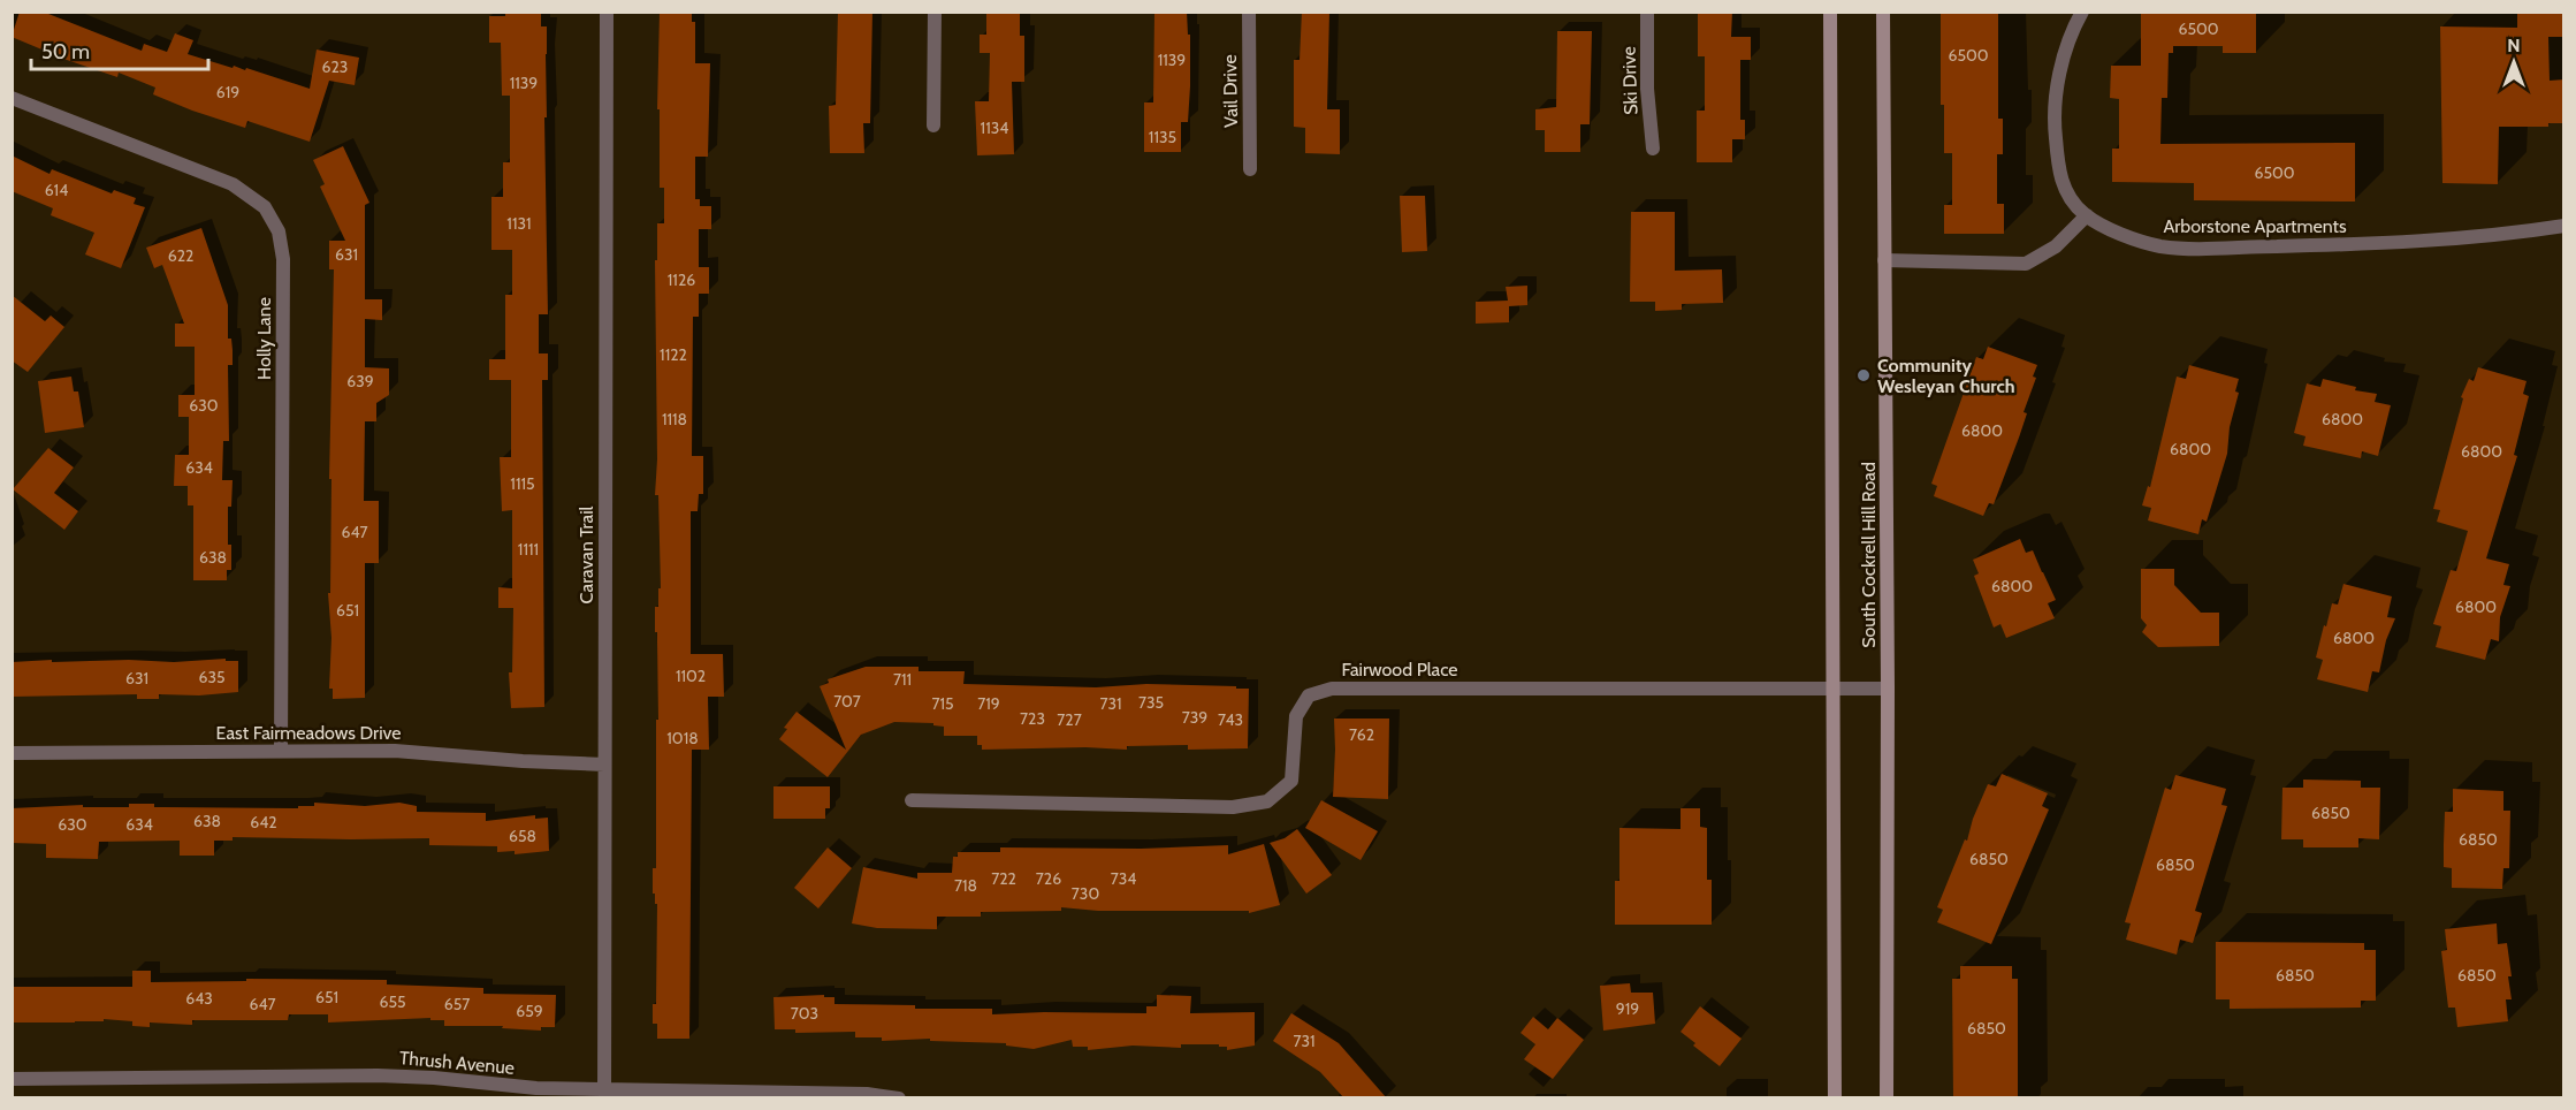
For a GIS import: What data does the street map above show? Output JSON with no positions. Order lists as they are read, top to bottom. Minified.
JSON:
{"streets":{"main road":["South Cockrell Hill Road"],"street":["Ski Drive","Vail Drive","Arborstone Apartments","Holly Lane","Caravan Trail","Fairwood Place","East Fairmeadows Drive","Thrush Avenue"]},"crossings":[["Holly Lane","East Fairmeadows Drive"],["Caravan Trail","East Fairmeadows Drive"],["Caravan Trail","Thrush Avenue"],["South Cockrell Hill Road","Fairwood Place"]],"places":["Community Wesleyan Church"],"house_numbers":["6500","6500","1139","623","1139","619","1134","1135","6500","614","1131","631","622","1126","1122","639","630","1118","6800","6800","6800","6800","634","1115","647","1111","638","6800","6800","651","6800","1102","635","631","711","707","735","715","719","731","739","723","727","743","762","1018","6850","638","642","630","634","658","6850","6850","6850","722","726","734","718","730","6850","6850","651","643","655","647","657","919","659","703","6850","731"],"scale_bar":"50 m","north":"top"}
